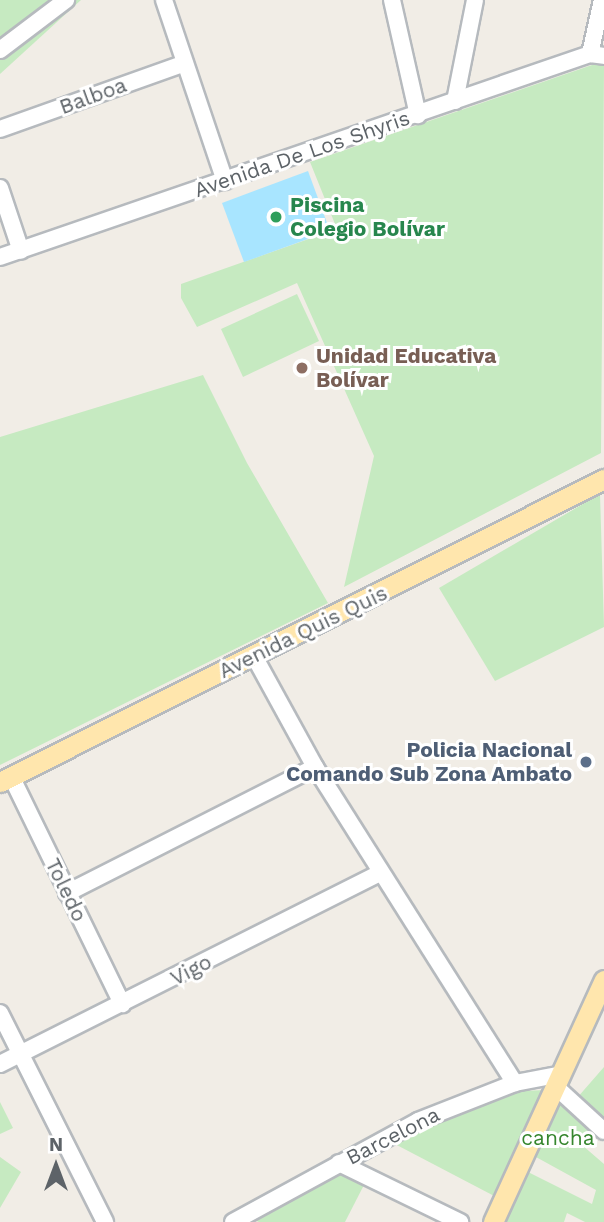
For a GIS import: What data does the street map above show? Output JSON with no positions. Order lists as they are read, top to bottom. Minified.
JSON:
{"streets":{"main road":["Avenida Quis Quis"],"street":["Balboa","Avenida De Los Shyris","Toledo","Vigo","Barcelona"]},"crossings":[["Avenida Quis Quis","Toledo"],["Toledo","Vigo"]],"parks":["cancha"],"places":["Piscina Colegio Bolívar","Unidad Educativa Bolívar","Policia Nacional Comando Sub Zona Ambato"],"north":"top"}
